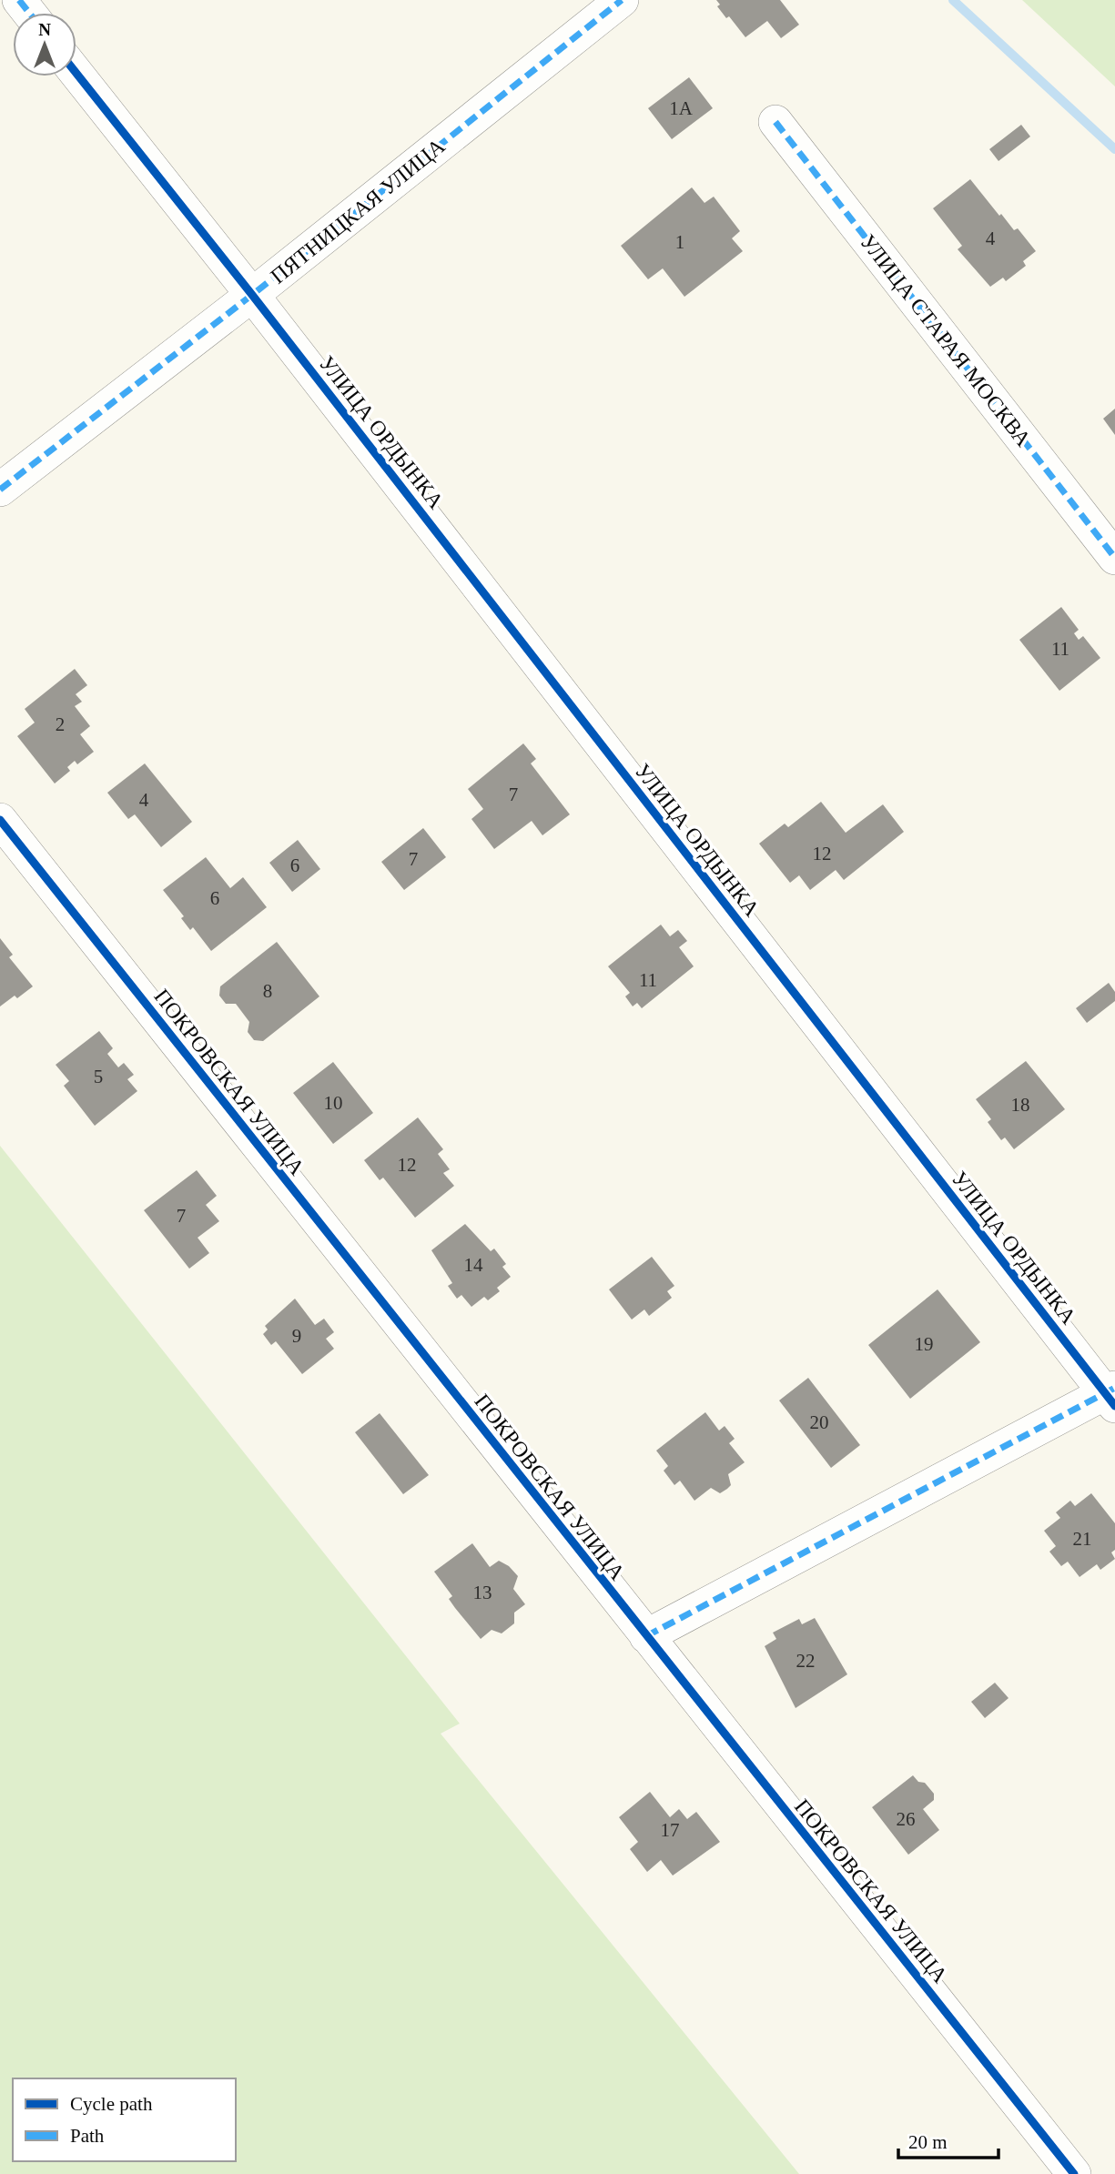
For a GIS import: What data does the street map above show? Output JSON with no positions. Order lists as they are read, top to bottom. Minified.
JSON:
{"streets":{"street":["ПЯТНИЦКАЯ УЛИЦА","УЛИЦА СТАРАЯ МОСКВА","УЛИЦА ОРДЫНКА","ПОКРОВСКАЯ УЛИЦА"]},"crossings":[["ПЯТНИЦКАЯ УЛИЦА","УЛИЦА ОРДЫНКА"]],"house_numbers":["1А","4","1","11","2","7","4","12","7","6","6","11","8","5","10","18","12","7","14","9","19","20","21","13","22","26","17"],"legend":["Cycle path","Path"],"scale_bar":"20 m","north":"top"}
